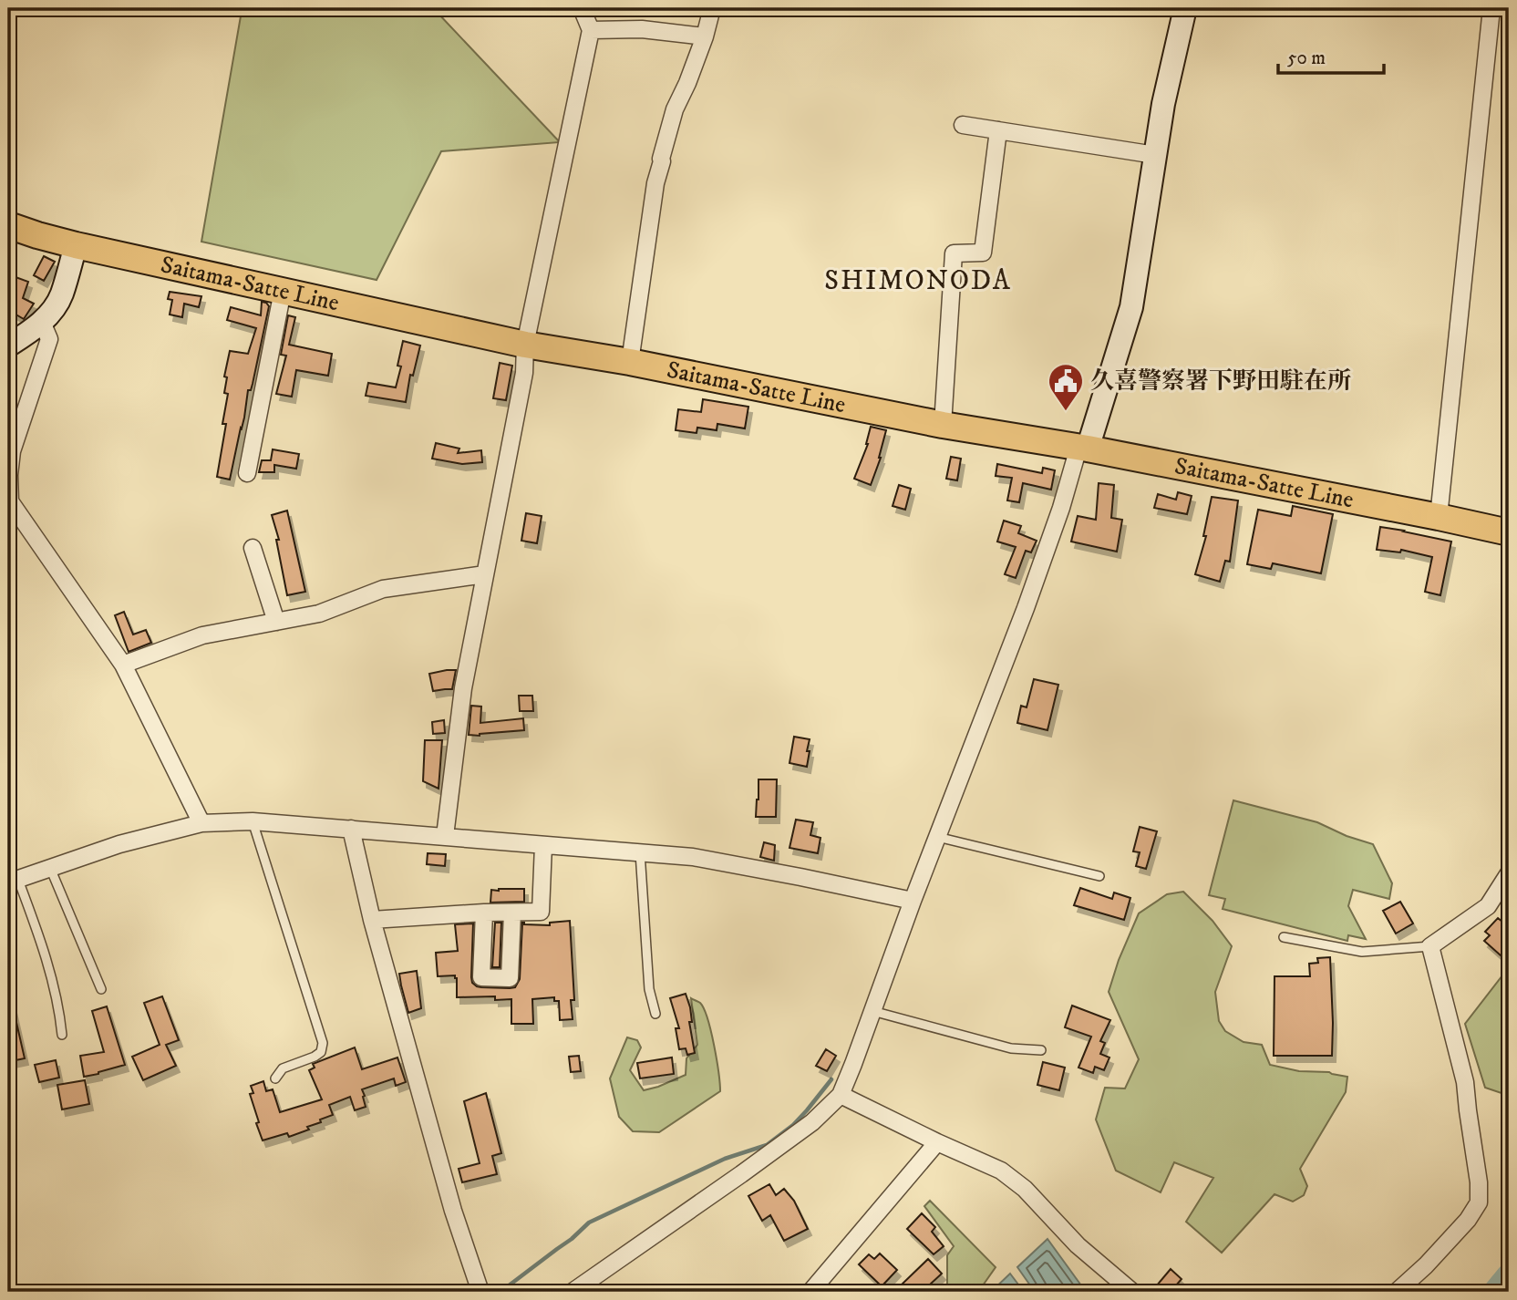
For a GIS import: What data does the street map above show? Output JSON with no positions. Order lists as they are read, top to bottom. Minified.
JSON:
{"streets":{"main road":["Saitama-Satte Line"]},"districts":["SHIMONODA"],"places":{"public building":["久喜警察署下野田駐在所"]},"scale_bar":"50 m"}
